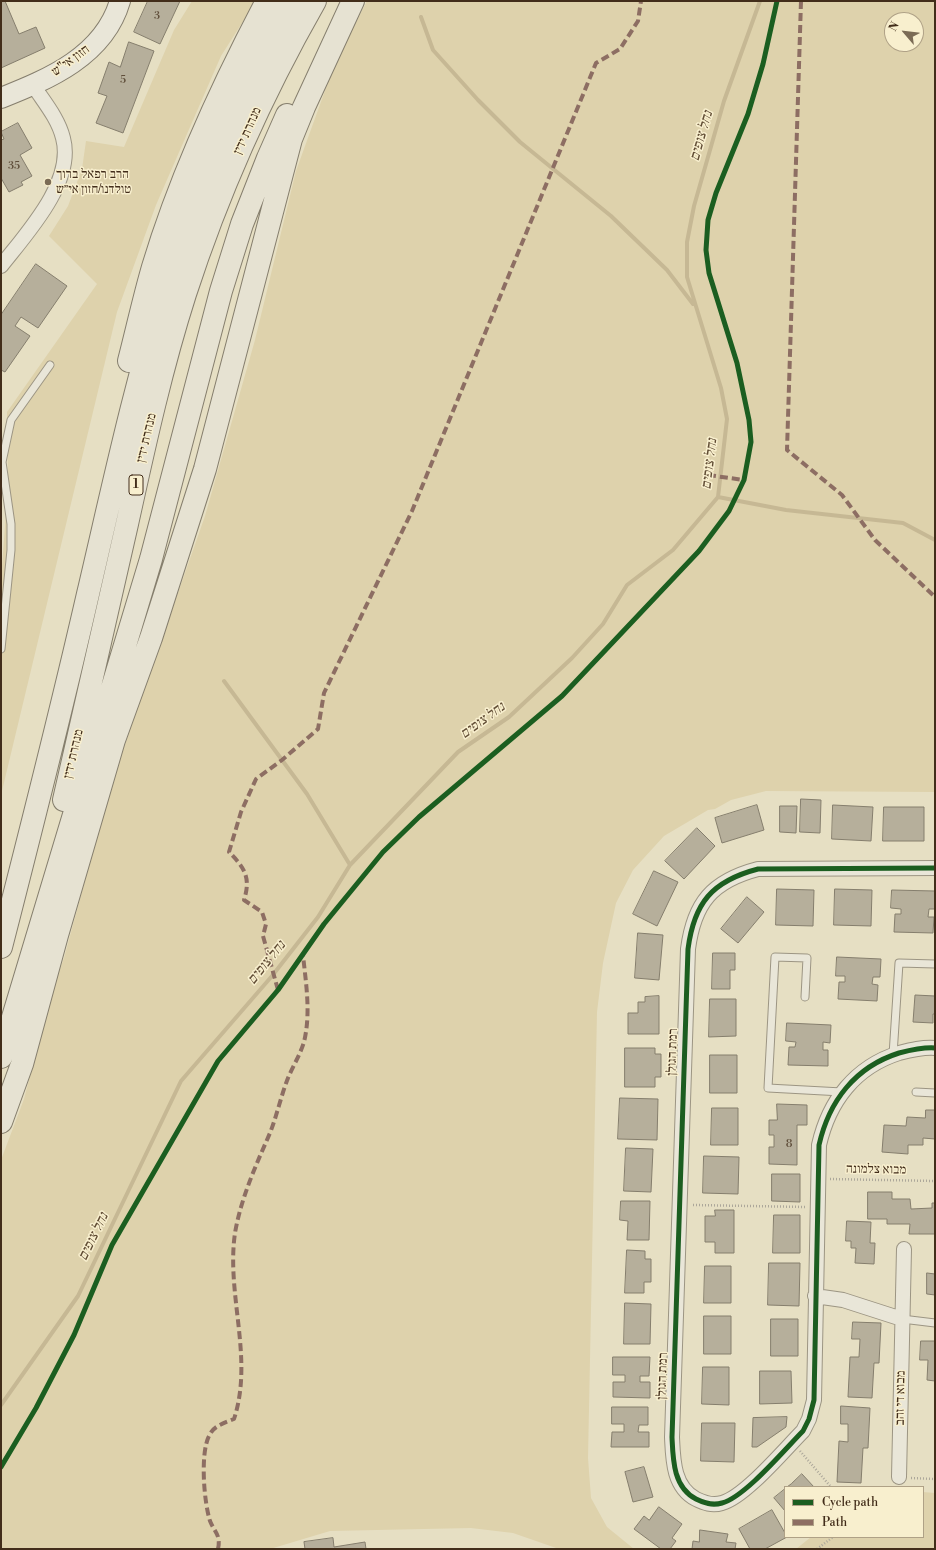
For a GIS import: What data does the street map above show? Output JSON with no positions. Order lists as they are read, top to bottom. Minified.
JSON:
{"streets":{"highway":["מנהרת ידין","1"],"street":["חזון אי\"ש","רמת הגולן","מבוא די זהב"],"path":["מבוא צלמונה"]},"crossings":[["מנהרת ידין","1"],["רמת הגולן","מבוא צלמונה"]],"water":["נחל צופים"],"places":["הרב רפאל ברוך טולדנו/חזון אי״ש"],"house_numbers":["3","5","35","8"],"legend":["Cycle path","Path"],"north":"top left"}
